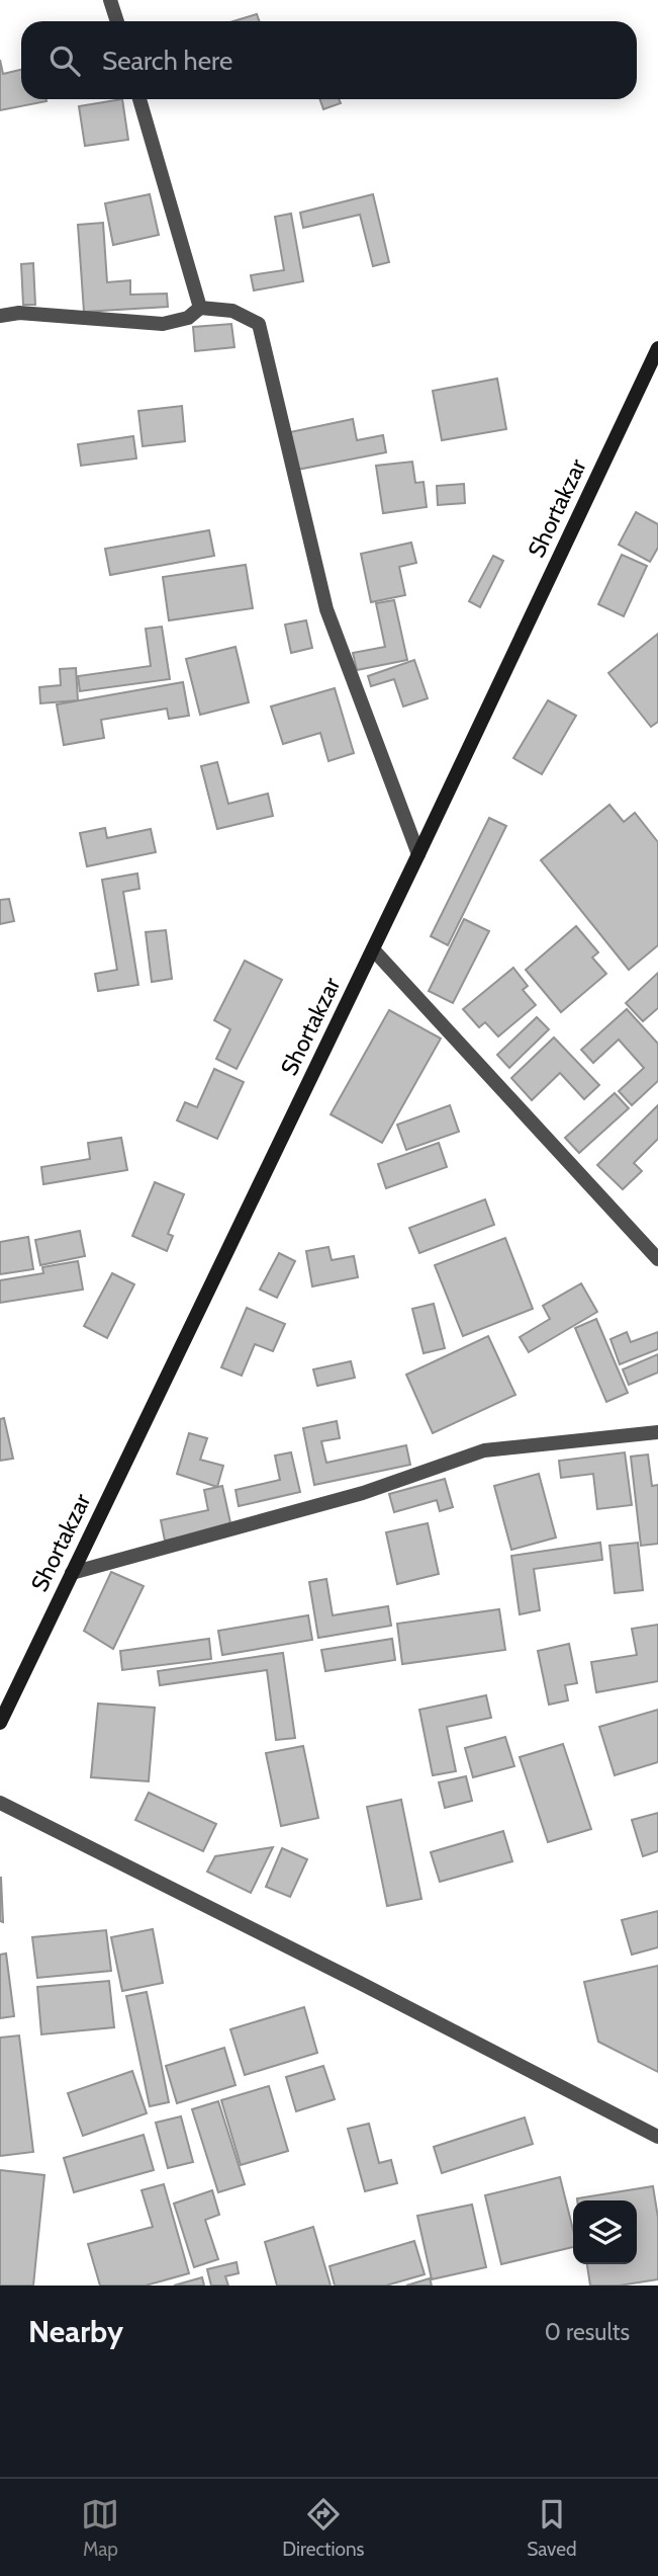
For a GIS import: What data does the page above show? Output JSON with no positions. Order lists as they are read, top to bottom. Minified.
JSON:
{"streets":{"street":["Shortakzar"]},"page":{"search":"Search here","heading":["Nearby","0 results"],"nav":["Map","Directions","Saved"]}}
